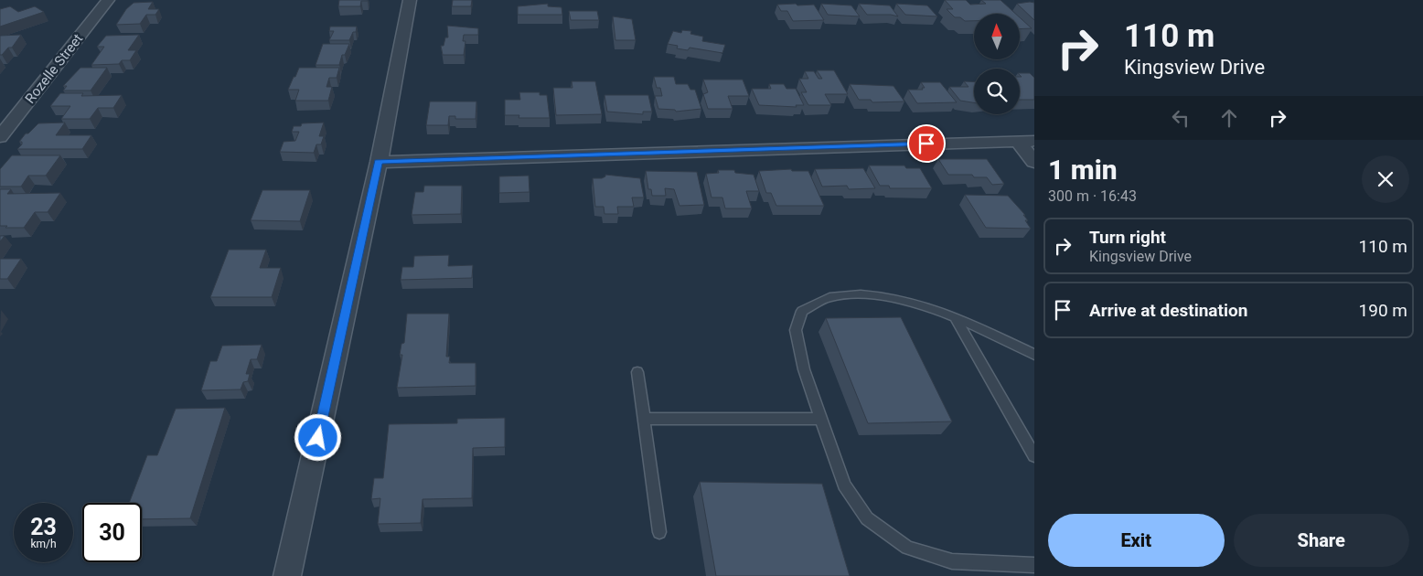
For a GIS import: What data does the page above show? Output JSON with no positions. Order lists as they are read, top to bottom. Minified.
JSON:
{"streets":{"street":["Rozelle Street"]},"north":"top","page":{"turn":["110 m","Kingsview Drive"],"heading":["1 min","300 m · 16:43"],"list":[{"name":"Turn right","note":"Kingsview Drive","value":"110 m"},{"name":"Arrive at destination","value":"190 m"}],"speed":"23 km/h","limit":"30","buttons":["Exit","Share"]}}
